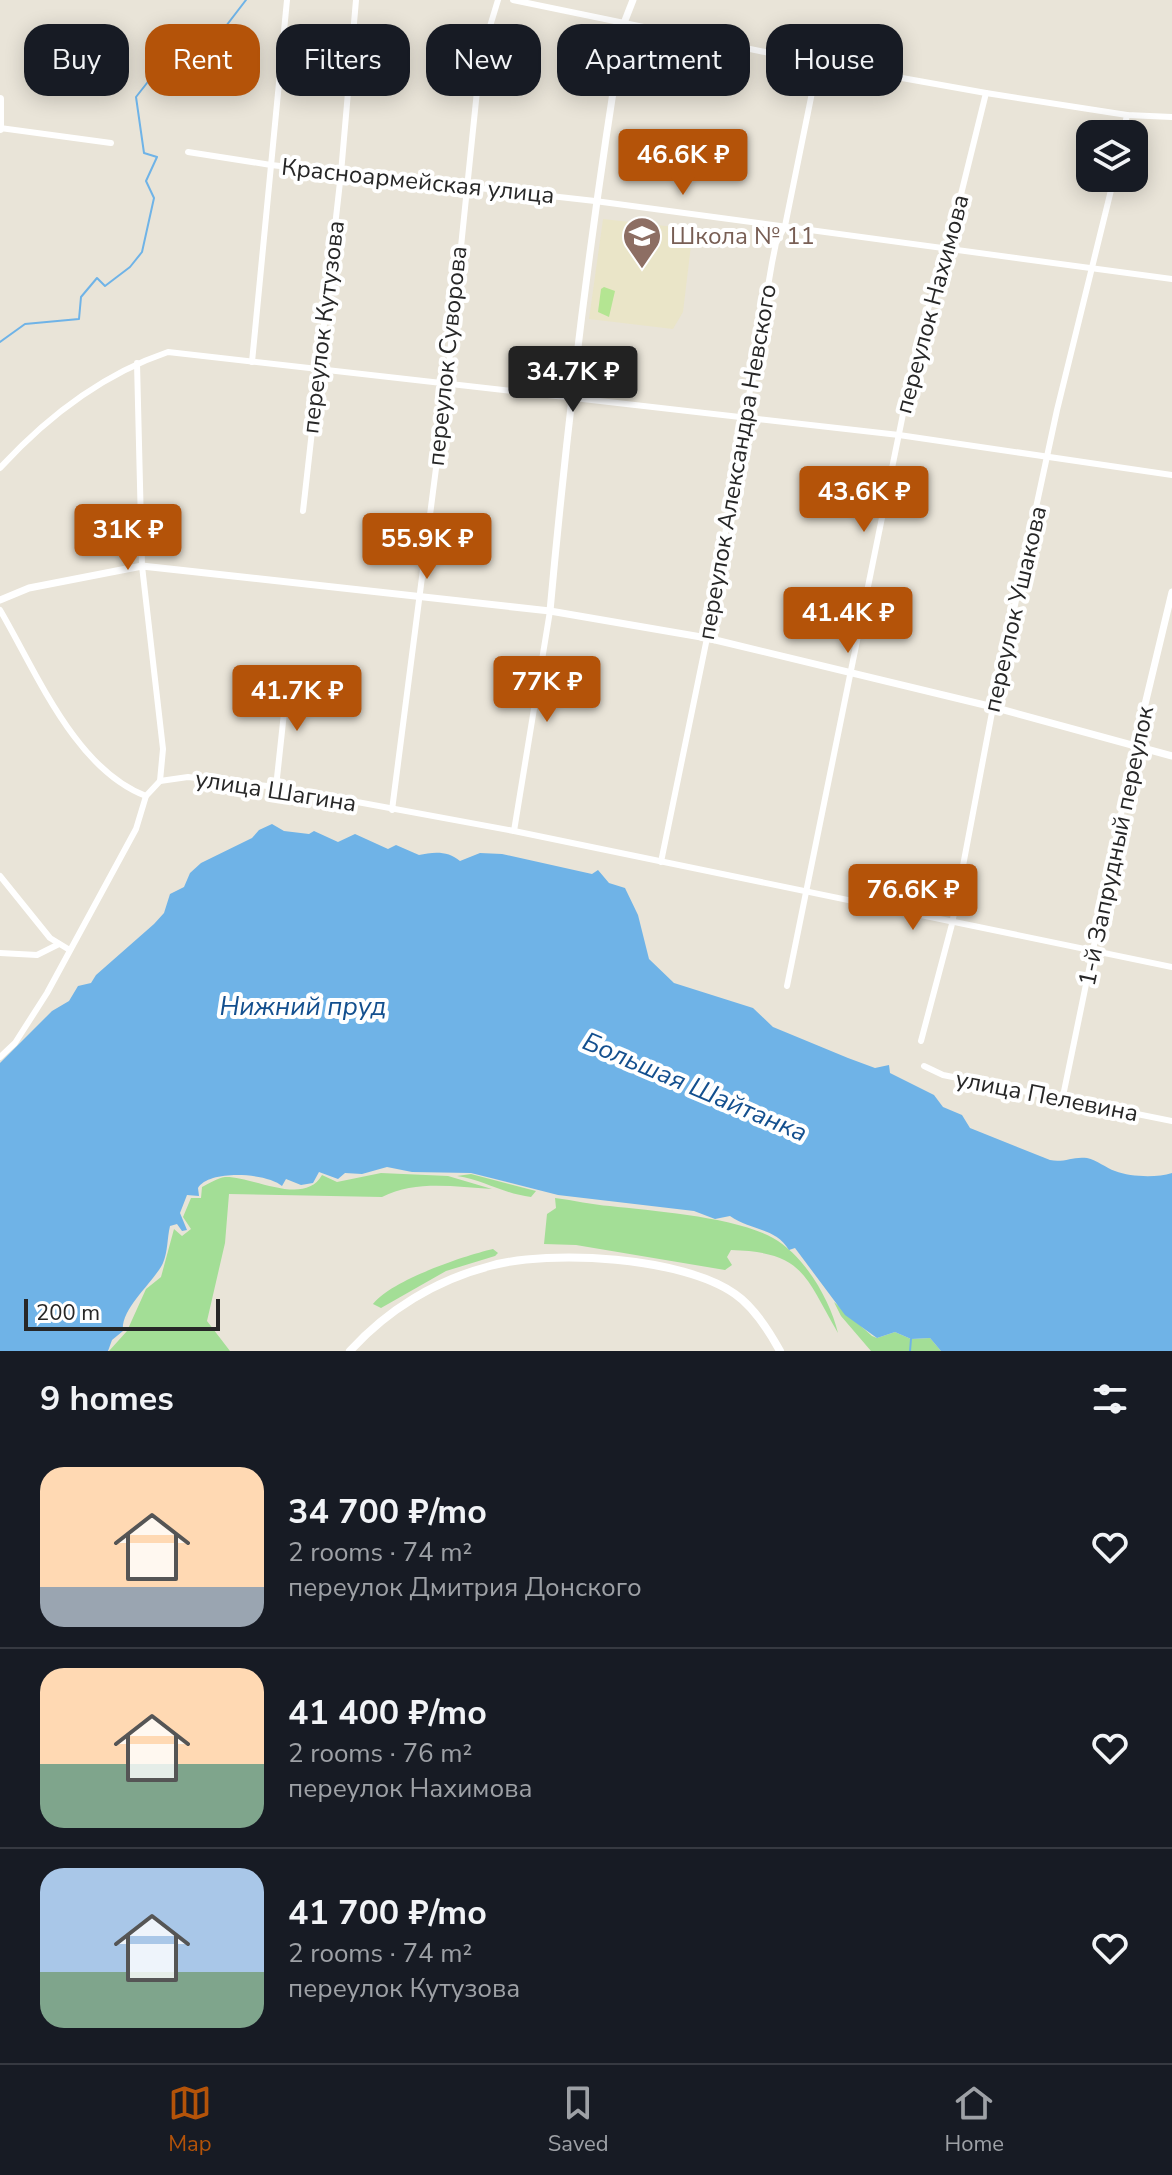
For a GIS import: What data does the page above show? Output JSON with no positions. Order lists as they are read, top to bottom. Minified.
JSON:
{"streets":{"street":["Красноармейская улица","переулок Нахимова","переулок Кутузова","переулок Суворова","переулок Александра Невского","переулок Ушакова","улица Шагина","1-й Запрудный переулок","улица Пелевина"]},"crossings":[["Красноармейская улица","переулок Нахимова"],["Красноармейская улица","переулок Кутузова"],["Красноармейская улица","переулок Суворова"],["Красноармейская улица","переулок Александра Невского"],["Красноармейская улица","переулок Ушакова"],["переулок Нахимова","улица Шагина"],["переулок Суворова","улица Шагина"],["переулок Александра Невского","улица Шагина"],["переулок Ушакова","улица Шагина"],["улица Шагина","1-й Запрудный переулок"],["1-й Запрудный переулок","улица Пелевина"]],"water":["Нижний пруд","Большая Шайтанка"],"places":{"school or university":["Школа № 11"]},"scale_bar":"200 m","page":{"chip":["Buy","Rent","Filters","New","Apartment","House"],"price":["46.6K ₽","34.7K ₽","43.6K ₽","31K ₽","55.9K ₽","41.4K ₽","77K ₽","41.7K ₽","76.6K ₽"],"scale":"200 m","heading":"9 homes","list":[{"name":"34 700 ₽/mo","note":"2 rooms · 74 m² · переулок Дмитрия Донского"},{"name":"41 400 ₽/mo","note":"2 rooms · 76 m² · переулок Нахимова"},{"name":"41 700 ₽/mo","note":"2 rooms · 74 m² · переулок Кутузова"}],"tabs":["Map","Saved","Home"]}}
